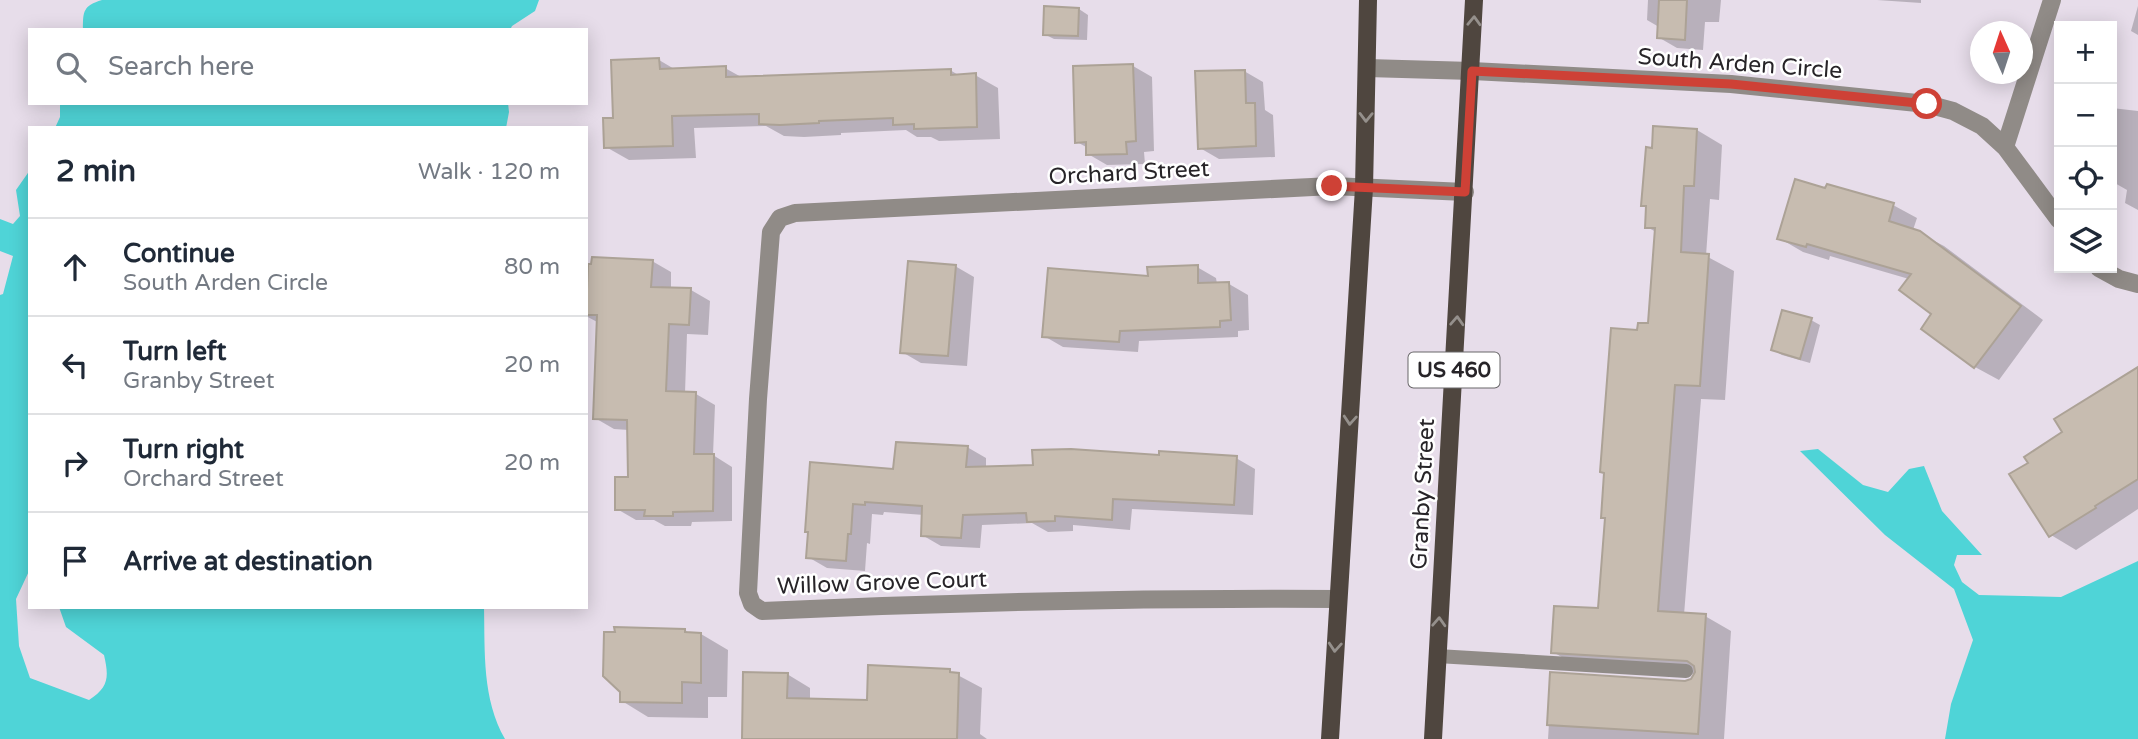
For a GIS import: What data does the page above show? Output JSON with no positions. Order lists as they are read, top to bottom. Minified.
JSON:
{"streets":{"main road":["US 460","Granby Street"],"street":["South Arden Circle","Orchard Street","Willow Grove Court"]},"crossings":[["South Arden Circle","Granby Street"],["Orchard Street","Granby Street"],["Orchard Street","Willow Grove Court"]],"north":"top","page":{"map_buttons":["+","−"],"search":"Search here","heading":["2 min","Walk · 120 m"],"list":[["Continue","South Arden Circle","80 m"],["Turn left","Granby Street","20 m"],["Turn right","Orchard Street","20 m"],"Arrive at destination"]}}
